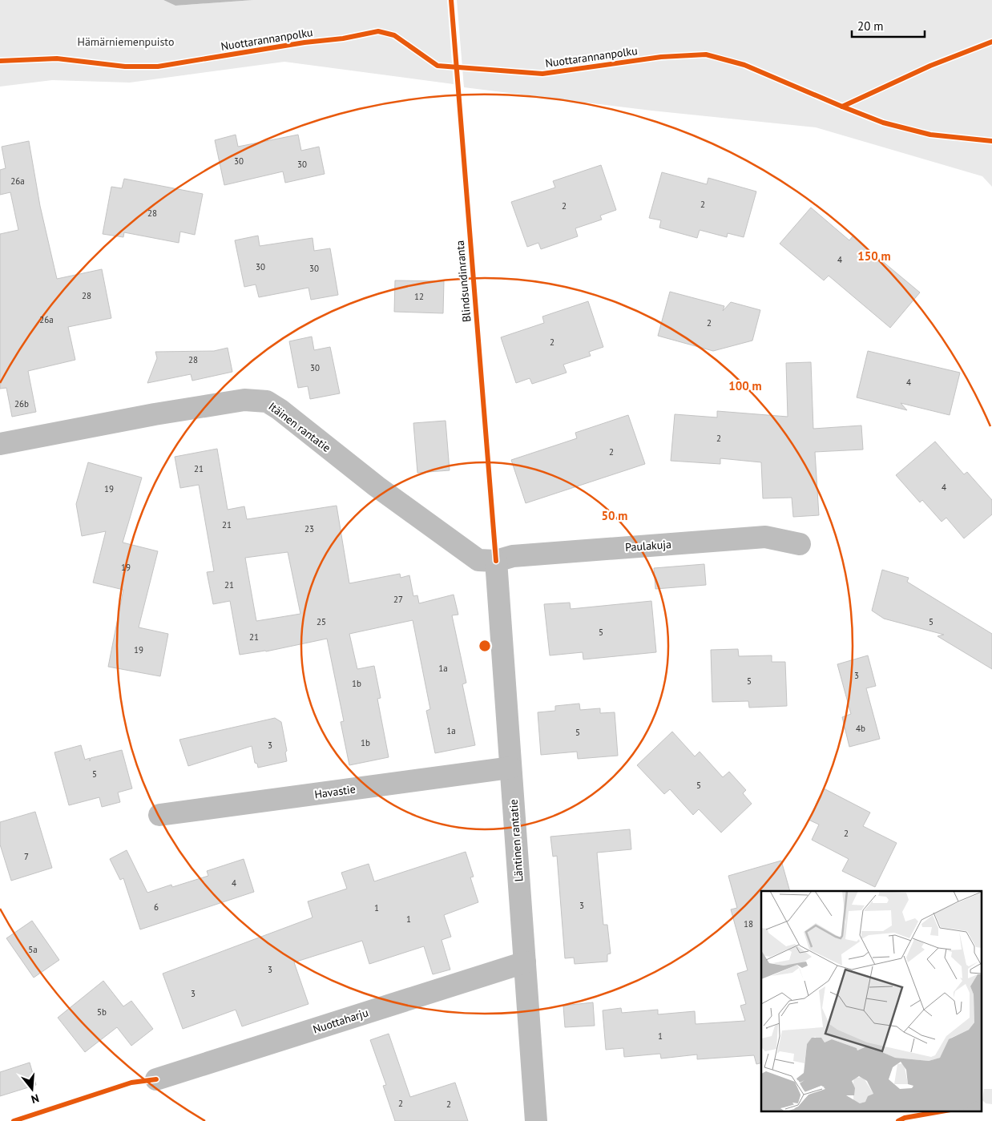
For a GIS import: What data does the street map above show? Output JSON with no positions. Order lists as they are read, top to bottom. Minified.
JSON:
{"streets":{"street":["Itäinen rantatie","Paulakuja","Havastie","Läntinen rantatie","Nuottaharju"],"cycle path":["Nuottarannanpolku","Blindsundinranta"]},"crossings":[["Itäinen rantatie","Paulakuja"],["Itäinen rantatie","Läntinen rantatie"],["Paulakuja","Läntinen rantatie"],["Havastie","Läntinen rantatie"],["Läntinen rantatie","Nuottaharju"]],"parks":["Hämärniemenpuisto"],"house_numbers":["30","30","26a","2","2","28","4","30","30","28","12","26a","2","2","28","30","4","26b","2","2","21","4","19","21","23","19","21","27","25","5","5","21","19","1a","3","5","1b","4b","1a","5","1b","3","5","5","2","7","4","3","6","1","1","18","5a","3","3","5b","1","2","2"],"scale_bar":"20 m","north":"bottom","rings":["150 m","100 m","50 m"]}
